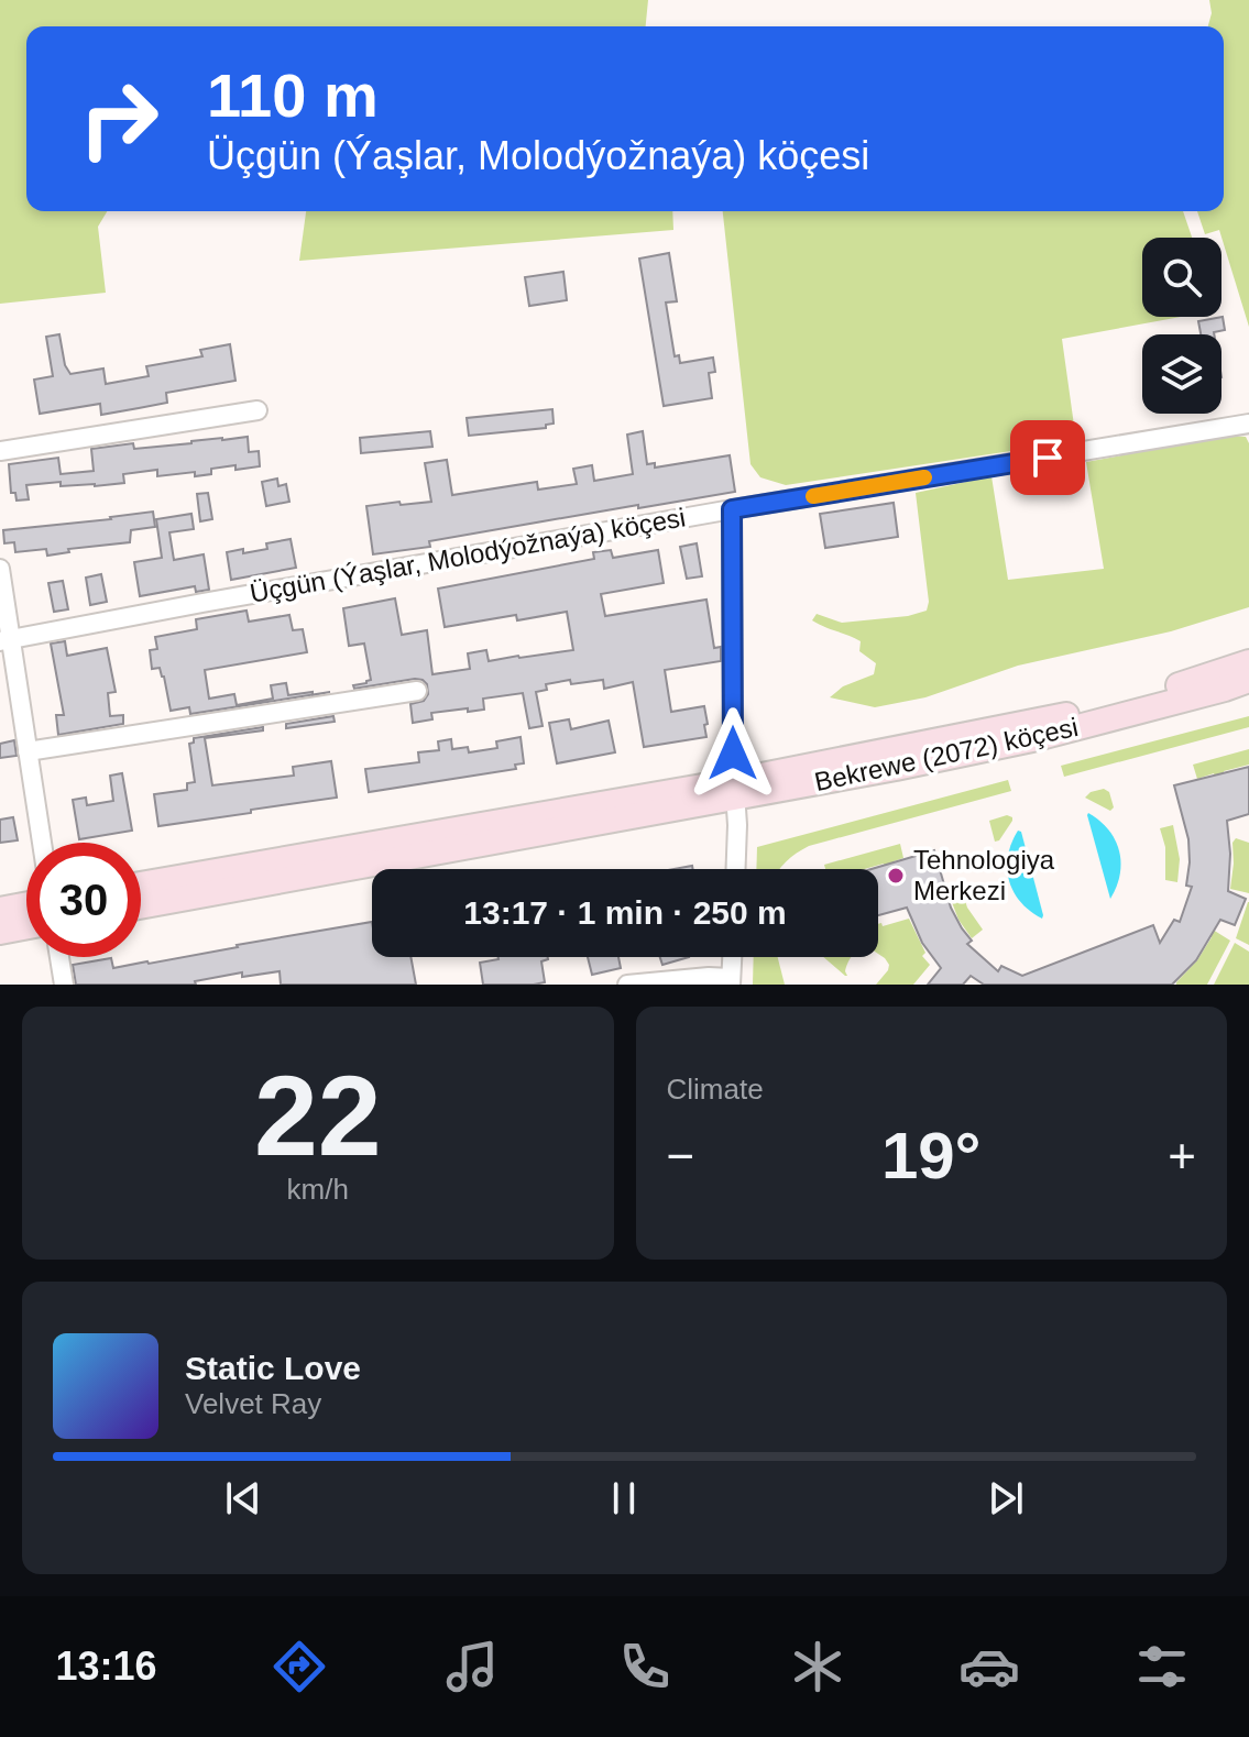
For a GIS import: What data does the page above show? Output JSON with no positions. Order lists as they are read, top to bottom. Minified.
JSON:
{"streets":{"main road":["Bekrewe (2072) köçesi"],"street":["Üçgün (Ýaşlar, Molodýožnaýa) köçesi"]},"places":["Tehnologiya Merkezi"],"page":{"turn":["110 m","Üçgün (Ýaşlar, Molodýožnaýa) köçesi"],"limit":"30","trip":"13:17 · 1 min · 250 m","tile":[["22","km/h"],"Climate"],"heat":["−","19°","+"],"song":["Static Love","Velvet Ray"],"tabs":"13:16"}}
